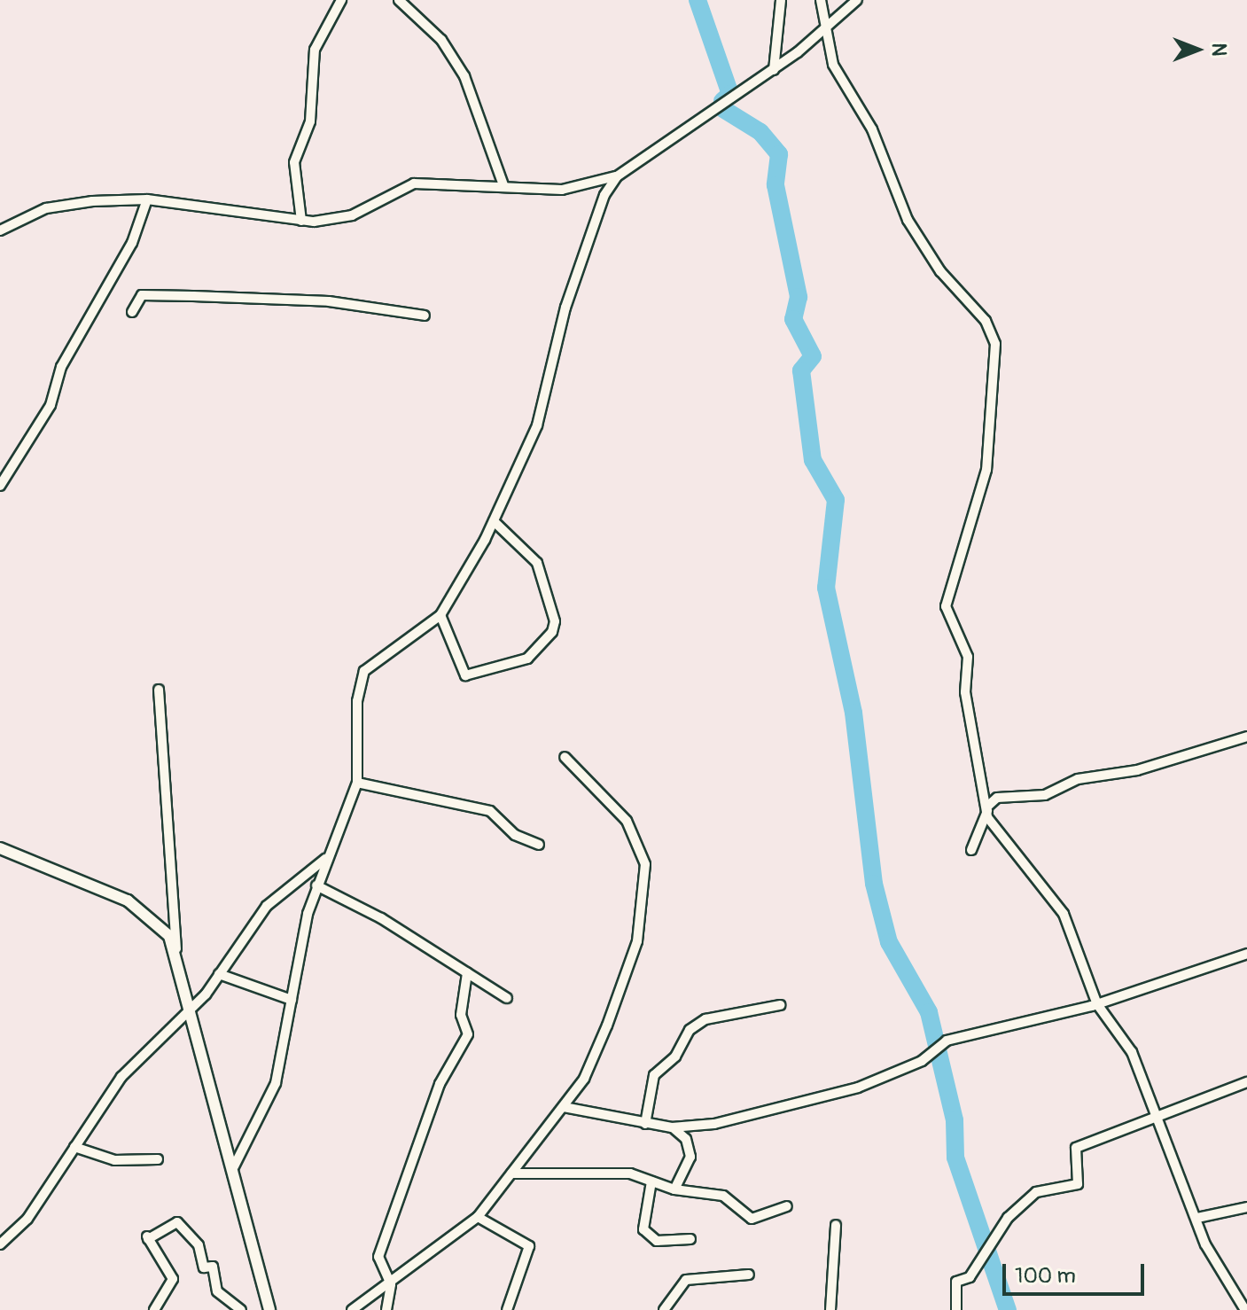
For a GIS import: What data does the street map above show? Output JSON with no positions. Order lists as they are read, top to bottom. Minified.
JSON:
{"scale_bar":"100 m","north":"right"}
